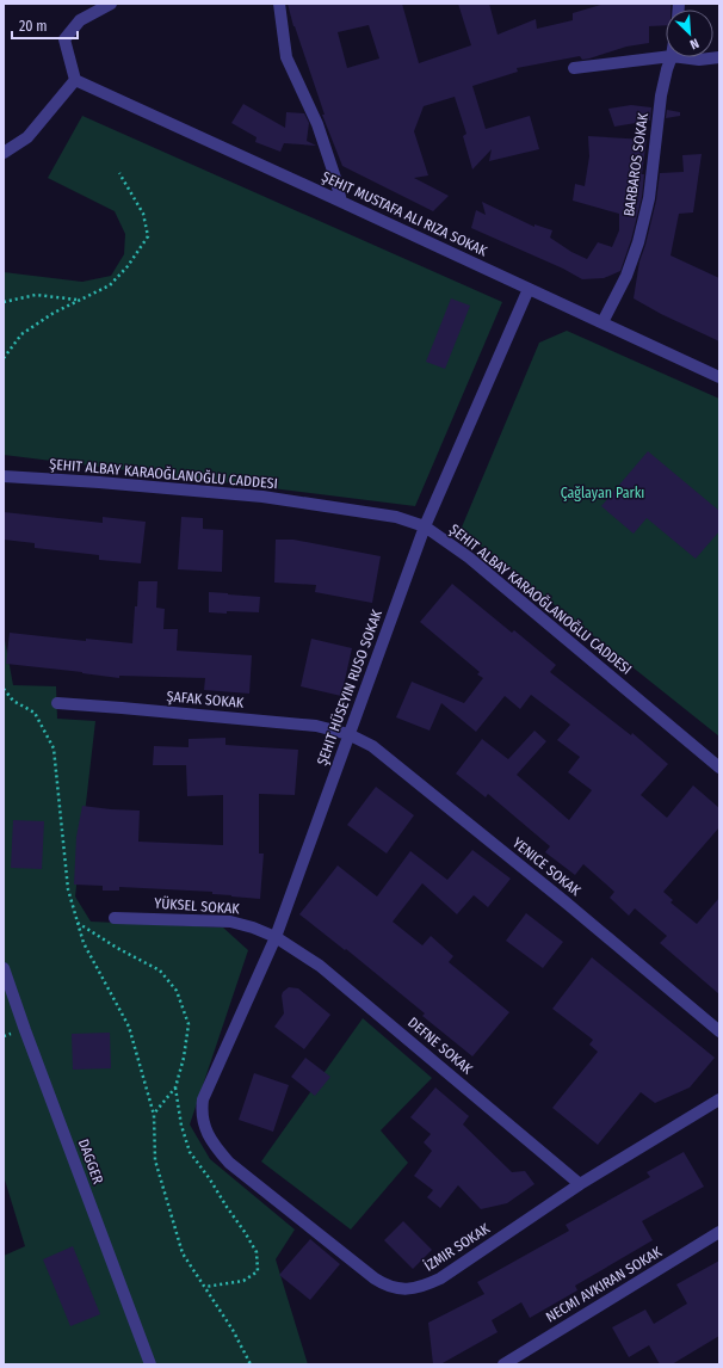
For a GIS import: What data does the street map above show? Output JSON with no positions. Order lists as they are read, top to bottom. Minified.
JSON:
{"streets":{"street":["BARBAROS SOKAK","ŞEHIT ALBAY KARAOĞLANOĞLU CADDESI","ŞEHIT HÜSEYIN RUSO SOKAK","ŞAFAK SOKAK","YENICE SOKAK","YÜKSEL SOKAK","DEFNE SOKAK","DAGGER","İZMIR SOKAK"]},"crossings":[["ŞEHIT ALBAY KARAOĞLANOĞLU CADDESI","ŞEHIT HÜSEYIN RUSO SOKAK"],["ŞEHIT HÜSEYIN RUSO SOKAK","ŞAFAK SOKAK"],["ŞEHIT HÜSEYIN RUSO SOKAK","YENICE SOKAK"],["ŞEHIT HÜSEYIN RUSO SOKAK","YÜKSEL SOKAK"],["ŞEHIT HÜSEYIN RUSO SOKAK","DEFNE SOKAK"],["ŞEHIT HÜSEYIN RUSO SOKAK","İZMIR SOKAK"],["ŞAFAK SOKAK","YENICE SOKAK"],["YÜKSEL SOKAK","DEFNE SOKAK"],["DEFNE SOKAK","İZMIR SOKAK"]],"parks":["Çağlayan Parkı"],"scale_bar":"20 m","north":"bottom right"}
